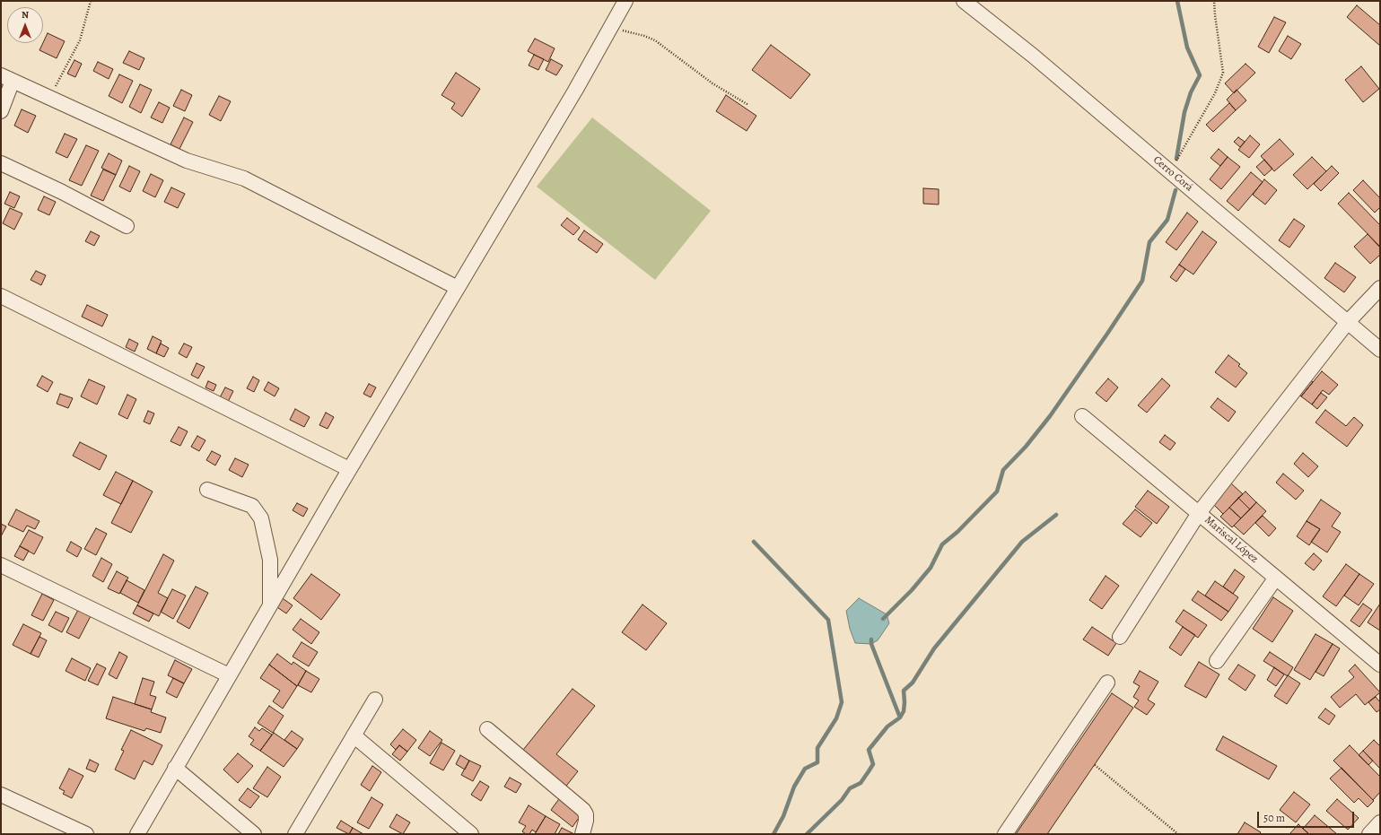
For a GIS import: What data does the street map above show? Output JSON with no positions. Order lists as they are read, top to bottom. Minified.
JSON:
{"streets":{"street":["Cerro Corá","Mariscal López"]},"scale_bar":"50 m","north":"top"}
